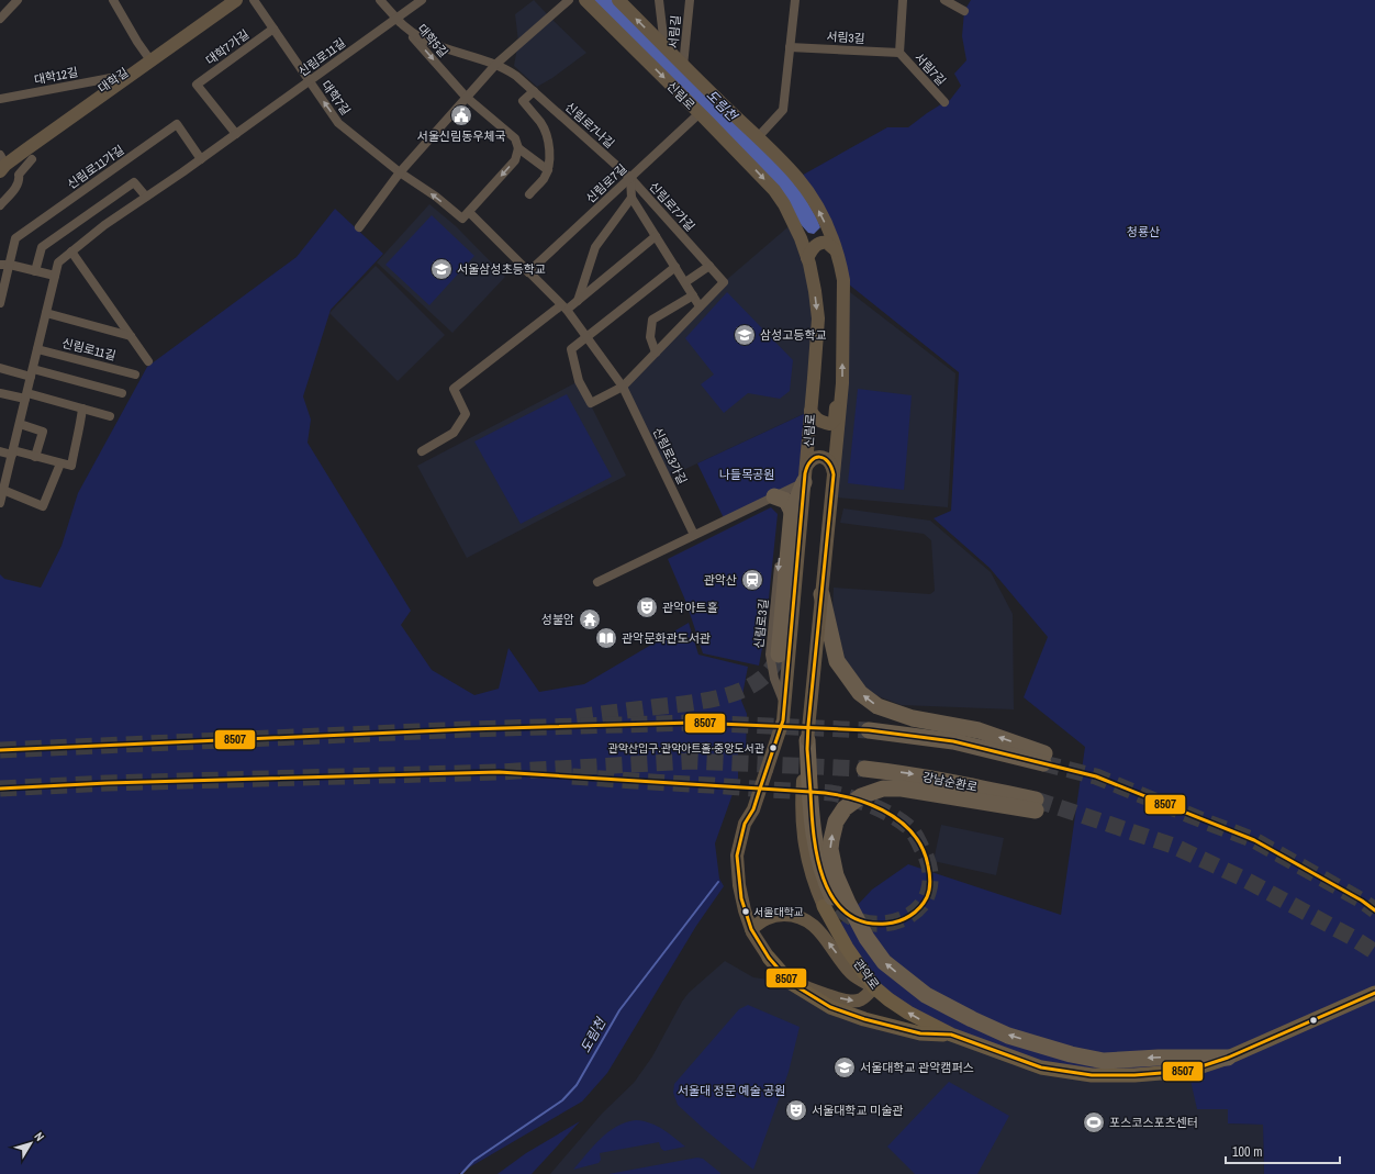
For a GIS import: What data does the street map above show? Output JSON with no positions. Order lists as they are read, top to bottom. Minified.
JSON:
{"streets":{"highway":["강남순환로"],"main road":["대학길","신림로","관악로"],"street":["서림길","서림3길","대학5길","대학7가길","신림로11길","서림7길","대학12길","대학7길","신림로7나길","신림로11가길","신림로7길","신림로7가길","신림로3가길","신림로3길"]},"crossings":[["서림길","신림로"],["서림3길","서림7길"],["대학5길","신림로11길"],["대학5길","신림로7나길"],["대학7가길","신림로11길"],["대학7가길","대학7길"],["신림로11길","대학7길"],["신림로11길","신림로7나길"],["신림로11길","신림로11가길"],["대학12길","대학길"],["신림로","신림로7길"],["신림로","신림로3길"],["신림로","관악로"],["대학7길","신림로3가길"],["신림로7나길","신림로7길"],["신림로7나길","신림로7가길"],["신림로7길","신림로7가길"],["신림로7길","신림로3가길"],["신림로7가길","신림로3가길"],["강남순환로","관악로"]],"one_way":["대학5길","대학7길","신림로3길"],"water":["도림천"],"parks":["청룡산","나들목공원","서울대 정문 예술 공원"],"places":{"public building":["서울신림동우체국"],"school or university":["서울삼성초등학교","삼성고등학교","서울대학교 관악캠퍼스"],"station":["관악산"],"theatre":["관악아트홀","서울대학교 미술관"],"temple":["성불암"],"library":["관악문화관도서관"],"other":["관악산입구.관악아트홀·중앙도서관","서울대학교"],"sports":["포스코스포츠센터"]},"lines":["transit line 8507"],"scale_bar":"100 m","north":"top right"}
